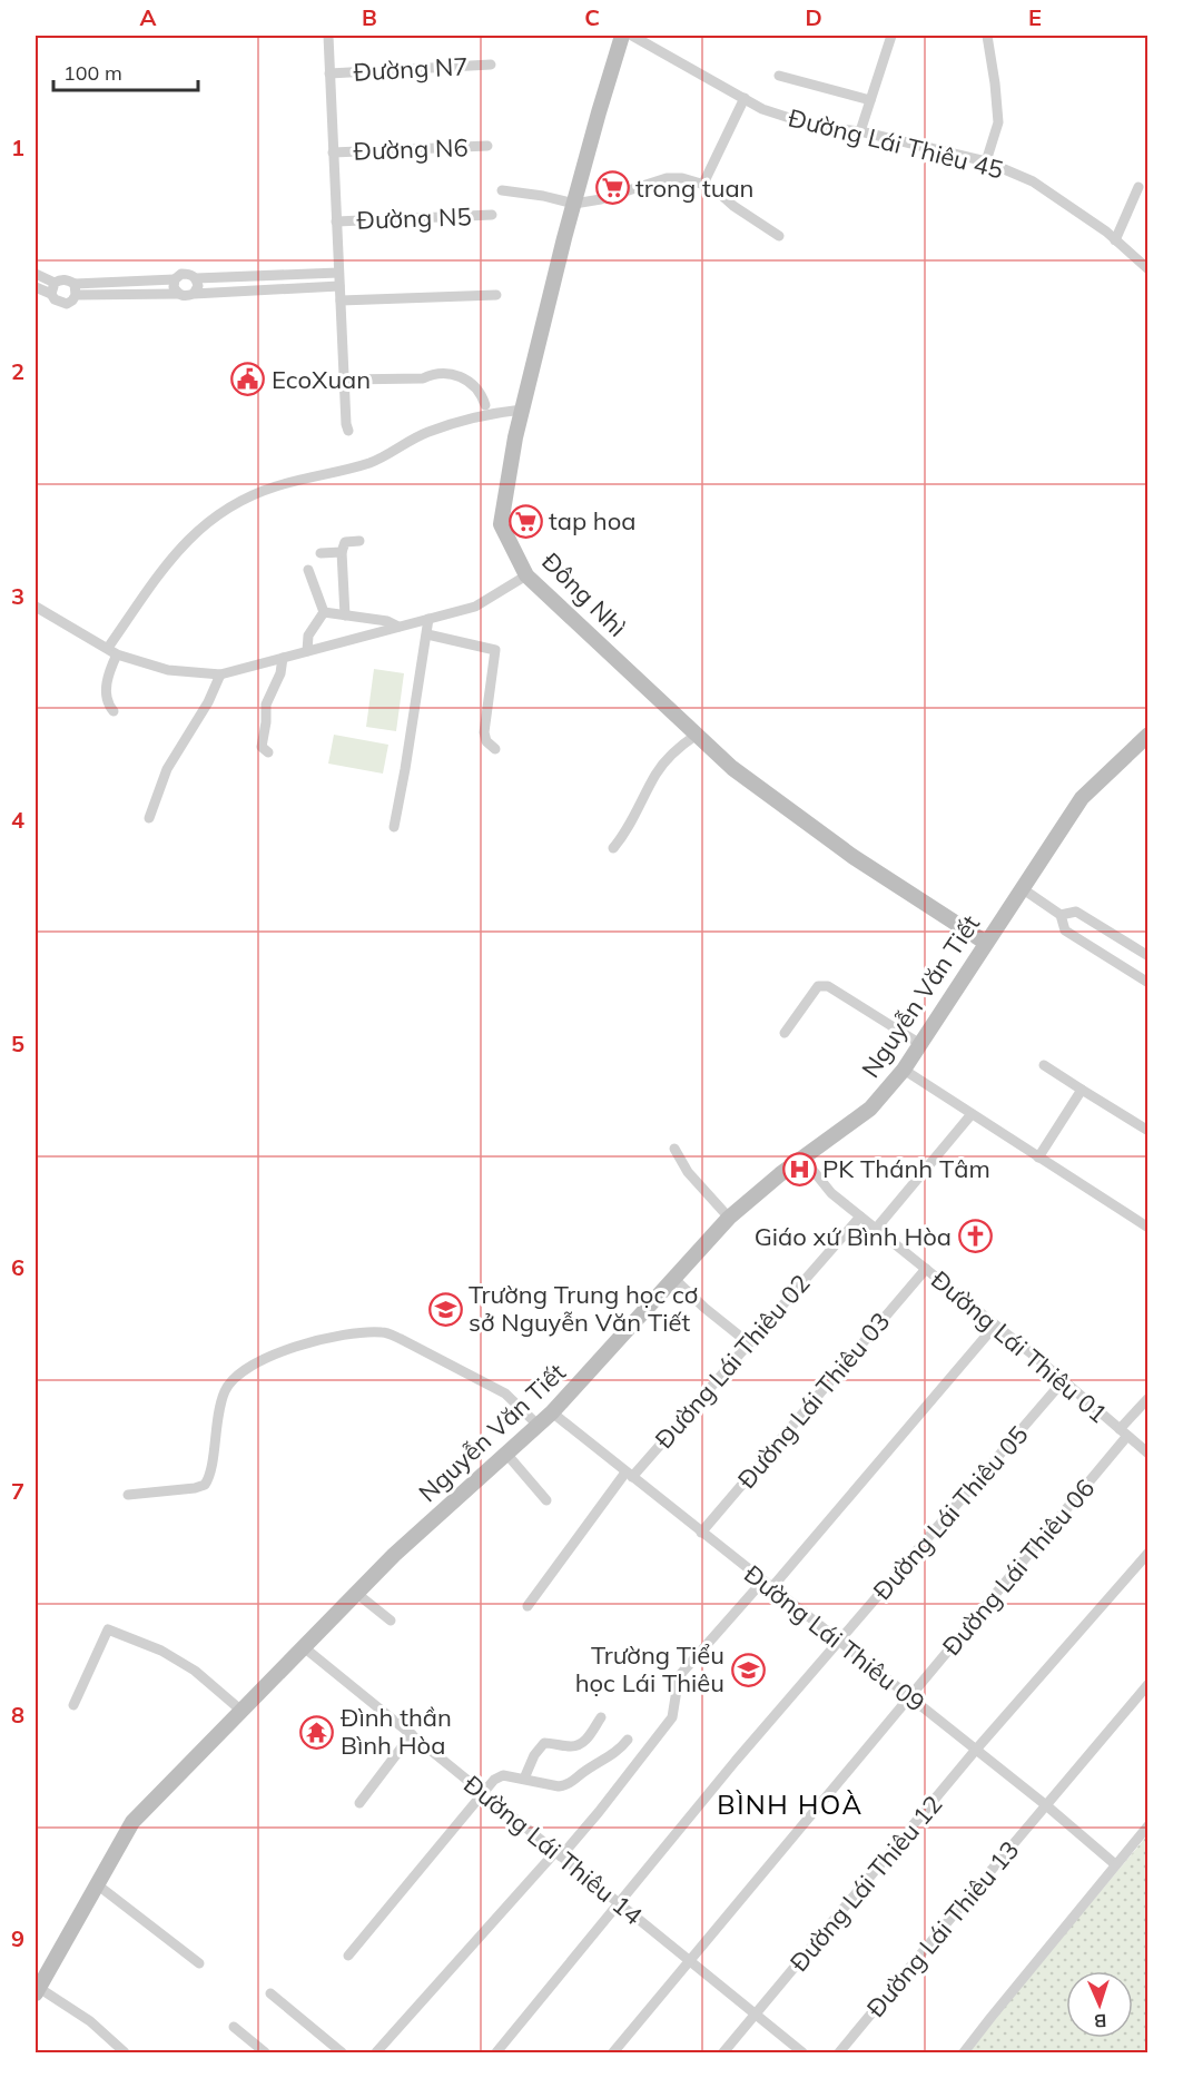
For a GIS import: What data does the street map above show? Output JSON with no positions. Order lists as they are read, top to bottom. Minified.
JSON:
{"streets":{"street":["Đường N7","Đường Lái Thiêu 45","Đường N6","Đường N5","Đông Nhì","Nguyễn Văn Tiết","Đường Lái Thiêu 01","Đường Lái Thiêu 02","Đường Lái Thiêu 03","Đường Lái Thiêu 05","Đường Lái Thiêu 06","Đường Lái Thiêu 09","Đường Lái Thiêu 14","Đường Lái Thiêu 12","Đường Lái Thiêu 13"]},"crossings":[["Đông Nhì","Nguyễn Văn Tiết"],["Nguyễn Văn Tiết","Đường Lái Thiêu 01"],["Nguyễn Văn Tiết","Đường Lái Thiêu 09"],["Nguyễn Văn Tiết","Đường Lái Thiêu 14"],["Đường Lái Thiêu 01","Đường Lái Thiêu 02"],["Đường Lái Thiêu 01","Đường Lái Thiêu 03"],["Đường Lái Thiêu 01","Đường Lái Thiêu 05"],["Đường Lái Thiêu 01","Đường Lái Thiêu 06"],["Đường Lái Thiêu 02","Đường Lái Thiêu 09"],["Đường Lái Thiêu 03","Đường Lái Thiêu 09"],["Đường Lái Thiêu 05","Đường Lái Thiêu 09"],["Đường Lái Thiêu 05","Đường Lái Thiêu 14"],["Đường Lái Thiêu 06","Đường Lái Thiêu 09"],["Đường Lái Thiêu 06","Đường Lái Thiêu 14"],["Đường Lái Thiêu 09","Đường Lái Thiêu 12"],["Đường Lái Thiêu 09","Đường Lái Thiêu 13"],["Đường Lái Thiêu 14","Đường Lái Thiêu 12"]],"districts":["BÌNH HOÀ"],"places":{"supermarket":["trong tuan","tap hoa"],"public building":["EcoXuan"],"hospital":["PK Thánh Tâm"],"church":["Giáo xứ Bình Hòa"],"school or university":["Trường Trung học cơ sở Nguyễn Văn Tiết","Trường Tiểu học Lái Thiêu"],"temple":["Đình thần Bình Hòa"]},"scale_bar":"100 m","north":"bottom","grid":{"columns":["A","B","C","D","E"],"rows":["1","2","3","4","5","6","7","8","9"]}}
